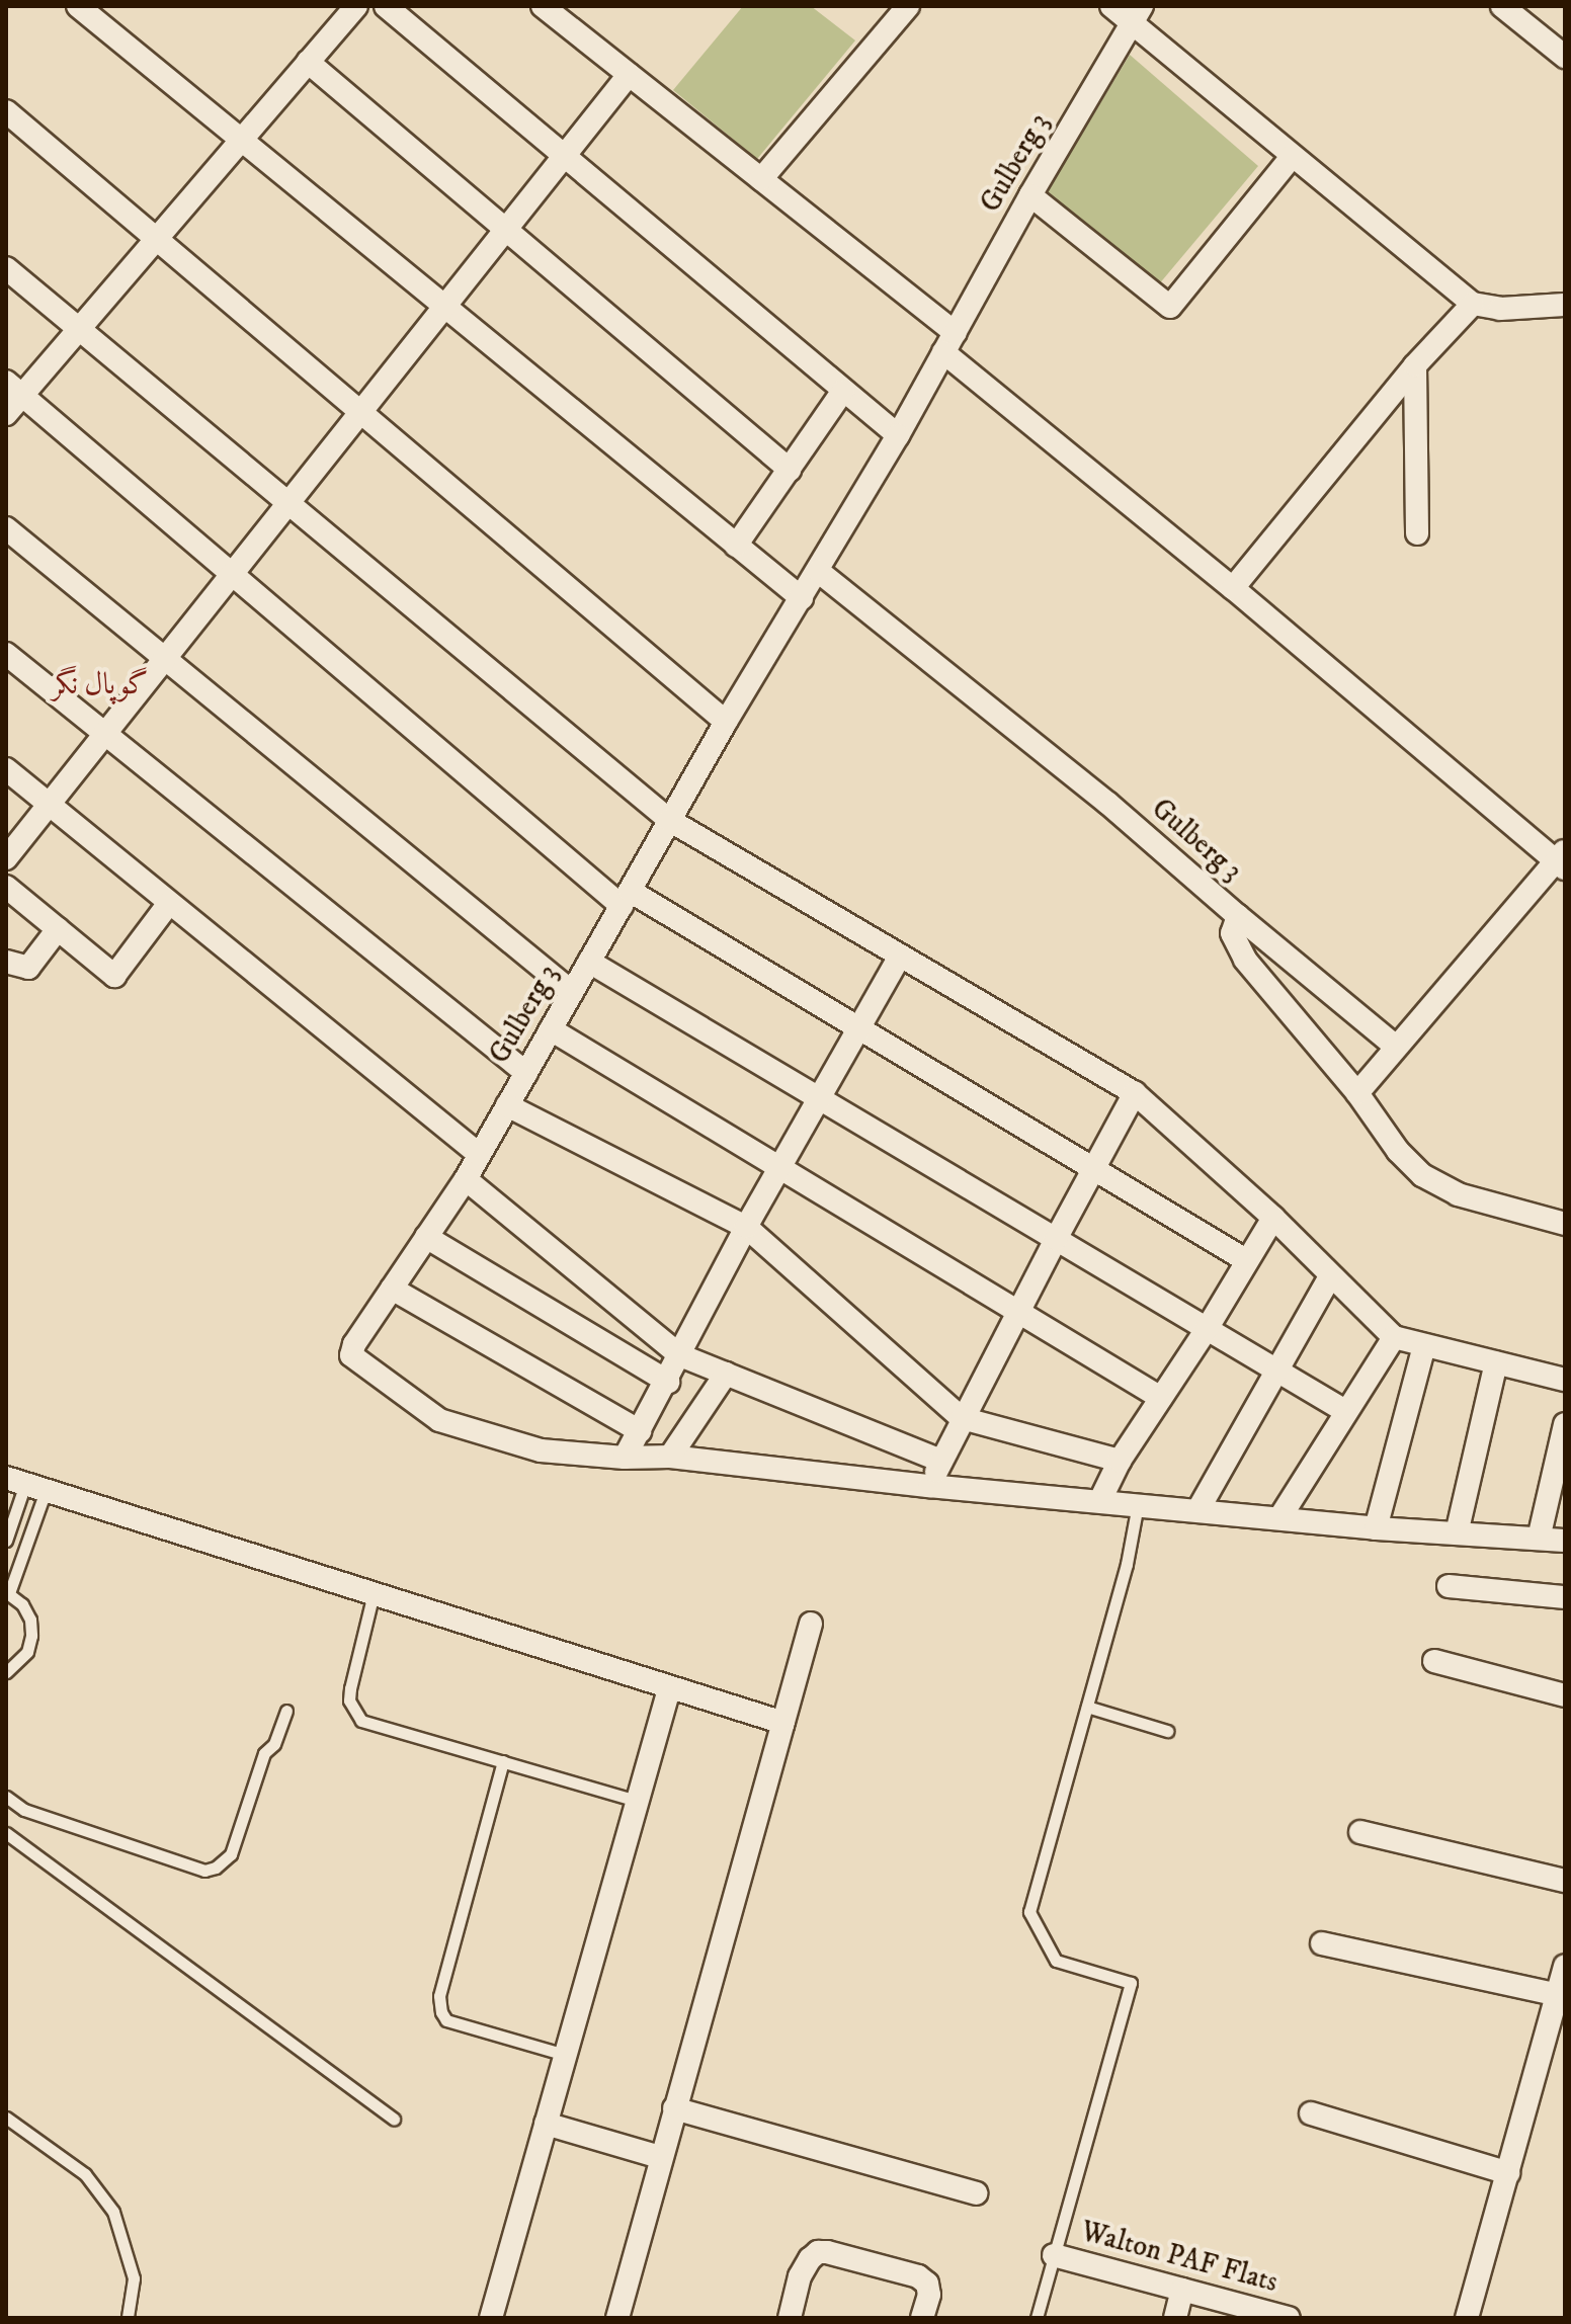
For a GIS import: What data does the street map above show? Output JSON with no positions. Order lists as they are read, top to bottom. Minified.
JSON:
{"streets":{"street":["Gulberg 3","Walton PAF Flats"]},"districts":["گوپال نگر"]}
